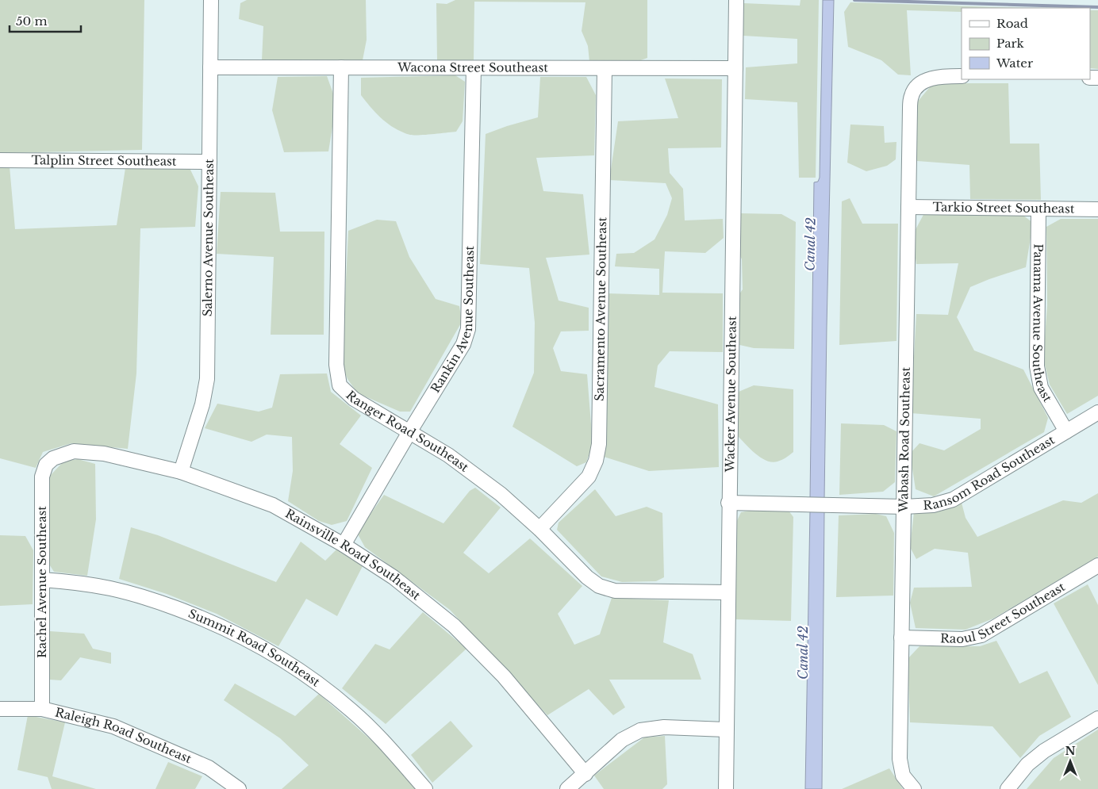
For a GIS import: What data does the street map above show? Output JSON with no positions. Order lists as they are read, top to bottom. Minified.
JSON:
{"streets":{"street":["Wacona Street Southeast","Talplin Street Southeast","Tarkio Street Southeast","Salerno Avenue Southeast","Sacramento Avenue Southeast","Rankin Avenue Southeast","Panama Avenue Southeast","Wacker Avenue Southeast","Ranger Road Southeast","Wabash Road Southeast","Ransom Road Southeast","Rainsville Road Southeast","Rachel Avenue Southeast","Raoul Street Southeast","Summit Road Southeast","Raleigh Road Southeast"]},"crossings":[["Wacona Street Southeast","Salerno Avenue Southeast"],["Wacona Street Southeast","Sacramento Avenue Southeast"],["Wacona Street Southeast","Rankin Avenue Southeast"],["Wacona Street Southeast","Wacker Avenue Southeast"],["Wacona Street Southeast","Ranger Road Southeast"],["Talplin Street Southeast","Salerno Avenue Southeast"],["Tarkio Street Southeast","Panama Avenue Southeast"],["Tarkio Street Southeast","Wabash Road Southeast"],["Salerno Avenue Southeast","Rainsville Road Southeast"],["Sacramento Avenue Southeast","Ranger Road Southeast"],["Rankin Avenue Southeast","Ranger Road Southeast"],["Rankin Avenue Southeast","Rainsville Road Southeast"],["Panama Avenue Southeast","Ransom Road Southeast"],["Wacker Avenue Southeast","Ranger Road Southeast"],["Wacker Avenue Southeast","Ransom Road Southeast"],["Wabash Road Southeast","Ransom Road Southeast"],["Wabash Road Southeast","Raoul Street Southeast"],["Rainsville Road Southeast","Rachel Avenue Southeast"],["Rachel Avenue Southeast","Summit Road Southeast"],["Rachel Avenue Southeast","Raleigh Road Southeast"]],"water":["Canal 42"],"legend":["Road","Park","Water"],"scale_bar":"50 m","north":"top"}
